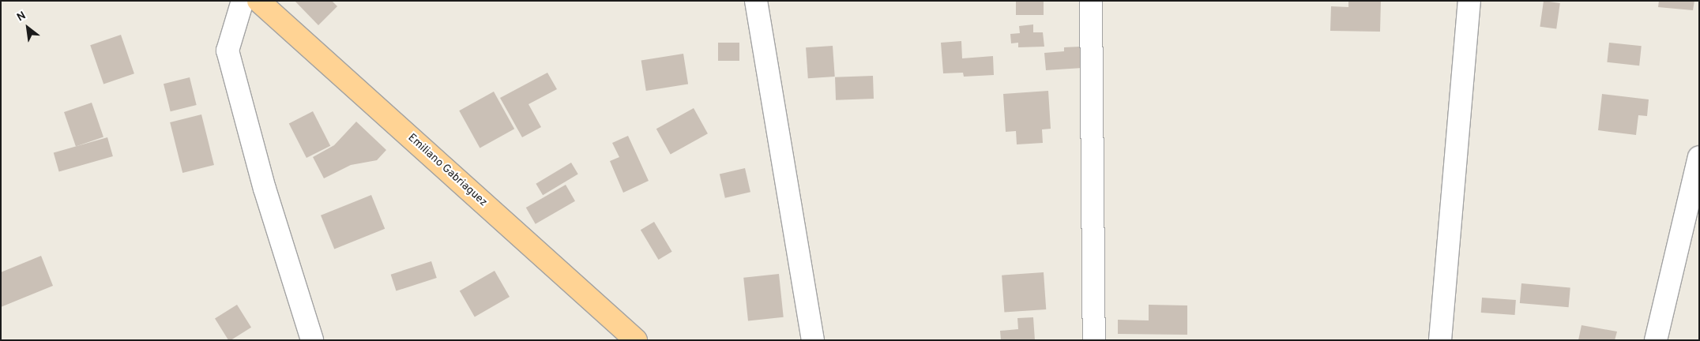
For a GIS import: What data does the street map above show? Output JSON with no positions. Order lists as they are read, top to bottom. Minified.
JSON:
{"streets":{"main road":["Emiliano Gabriaguez"]},"north":"top left"}
